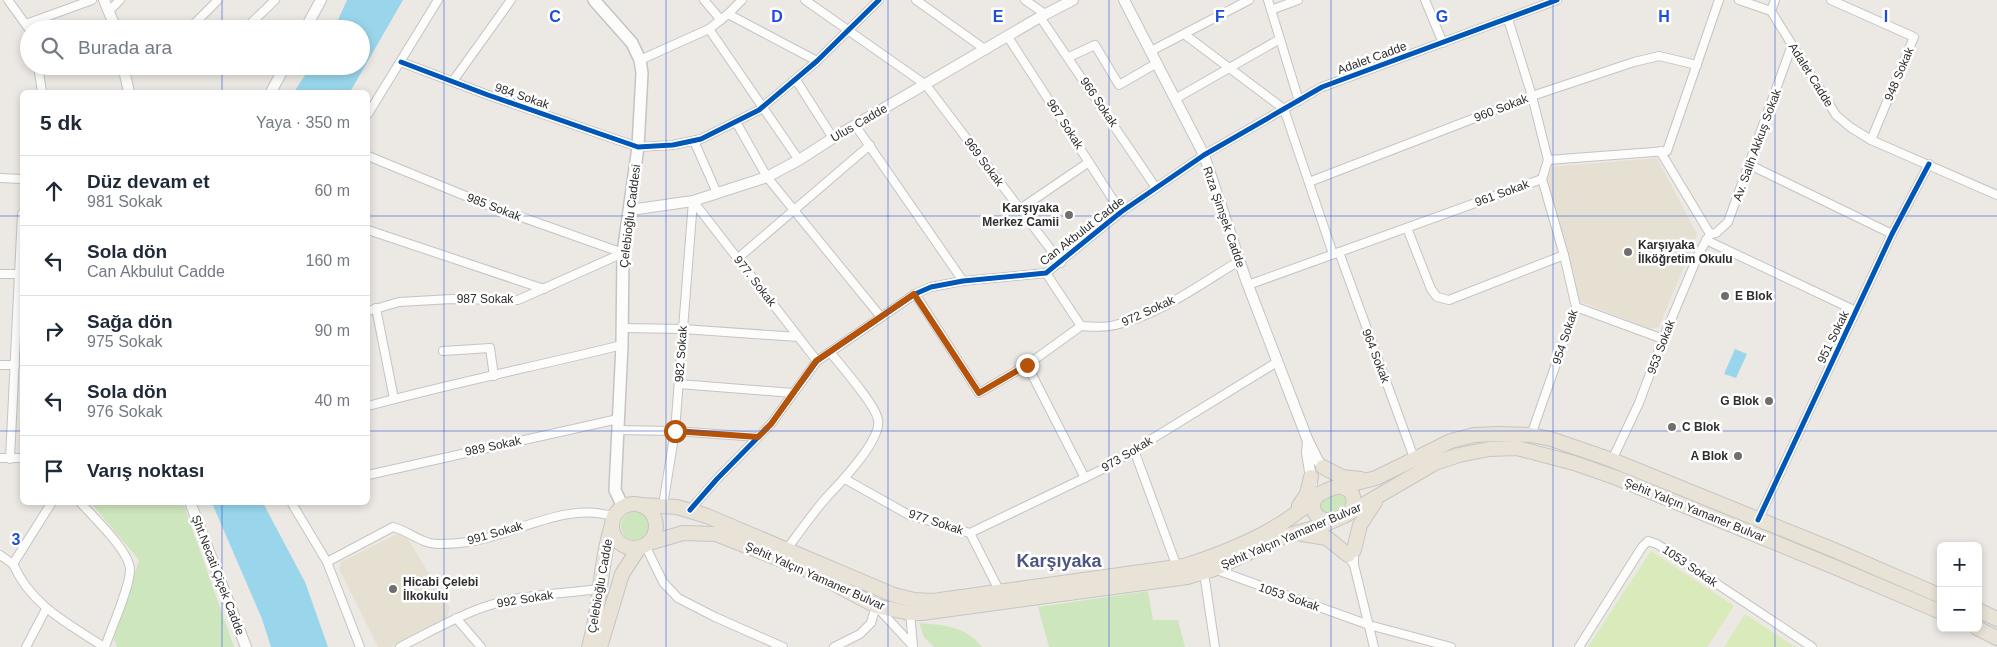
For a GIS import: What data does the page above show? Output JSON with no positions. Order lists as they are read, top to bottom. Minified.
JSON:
{"streets":{"highway":["Şehit Yalçın Yamaner Bulvar","Çelebioğlu Cadde"],"main road":["Çelebioğlu Caddesi"],"street":["Adalet Cadde","948 Sokak","984 Sokak","966 Sokak","960 Sokak","Ulus Cadde","967 Sokak","Av. Salih Akkuş Sokak","969 Sokak","961 Sokak","985 Sokak","Rıza Şimşek Cadde","Can Akbulut Cadde","977. Sokak","987 Sokak","972 Sokak","954 Sokak","951 Sokak","953 Sokak","982 Sokak","964 Sokak","989 Sokak","973 Sokak","977 Sokak","991 Sokak","1053 Sokak","Şht.Necati Çiçek Cadde","992 Sokak"]},"crossings":[["Adalet Cadde","948 Sokak"],["Adalet Cadde","Av. Salih Akkuş Sokak"],["Adalet Cadde","Rıza Şimşek Cadde"],["Adalet Cadde","Can Akbulut Cadde"],["Adalet Cadde","951 Sokak"],["Adalet Cadde","964 Sokak"],["984 Sokak","Çelebioğlu Caddesi"],["966 Sokak","Ulus Cadde"],["966 Sokak","Can Akbulut Cadde"],["960 Sokak","964 Sokak"],["Ulus Cadde","967 Sokak"],["Ulus Cadde","969 Sokak"],["Ulus Cadde","Çelebioğlu Caddesi"],["Ulus Cadde","977. Sokak"],["Ulus Cadde","982 Sokak"],["967 Sokak","Can Akbulut Cadde"],["Av. Salih Akkuş Sokak","953 Sokak"],["969 Sokak","Can Akbulut Cadde"],["961 Sokak","Rıza Şimşek Cadde"],["961 Sokak","954 Sokak"],["961 Sokak","964 Sokak"],["985 Sokak","Çelebioğlu Caddesi"],["985 Sokak","987 Sokak"],["Çelebioğlu Caddesi","987 Sokak"],["Çelebioğlu Caddesi","989 Sokak"],["Çelebioğlu Caddesi","Şehit Yalçın Yamaner Bulvar"],["Çelebioğlu Caddesi","991 Sokak"],["Çelebioğlu Caddesi","Çelebioğlu Cadde"],["Rıza Şimşek Cadde","Can Akbulut Cadde"],["Rıza Şimşek Cadde","972 Sokak"],["Rıza Şimşek Cadde","973 Sokak"],["Rıza Şimşek Cadde","Şehit Yalçın Yamaner Bulvar"],["Can Akbulut Cadde","977. Sokak"],["Can Akbulut Cadde","989 Sokak"],["Can Akbulut Cadde","Şehit Yalçın Yamaner Bulvar"],["977. Sokak","982 Sokak"],["954 Sokak","Şehit Yalçın Yamaner Bulvar"],["951 Sokak","Şehit Yalçın Yamaner Bulvar"],["953 Sokak","Şehit Yalçın Yamaner Bulvar"],["982 Sokak","989 Sokak"],["982 Sokak","Şehit Yalçın Yamaner Bulvar"],["964 Sokak","Şehit Yalçın Yamaner Bulvar"],["973 Sokak","977 Sokak"],["Şehit Yalçın Yamaner Bulvar","977 Sokak"],["Şehit Yalçın Yamaner Bulvar","991 Sokak"],["Şehit Yalçın Yamaner Bulvar","1053 Sokak"],["Şehit Yalçın Yamaner Bulvar","Çelebioğlu Cadde"],["991 Sokak","Çelebioğlu Cadde"],["Çelebioğlu Cadde","992 Sokak"]],"districts":["Karşıyaka"],"places":["Karşıyaka Merkez Camii","Karşıyaka İlköğretim Okulu","E Blok","G Blok","C Blok","A Blok","Hicabi Çelebi İlkokulu"],"page":{"search":"Burada ara","heading":["5 dk","Yaya · 350 m"],"list":[["Düz devam et","981 Sokak","60 m"],["Sola dön","Can Akbulut Cadde","160 m"],["Sağa dön","975 Sokak","90 m"],["Sola dön","976 Sokak","40 m"],"Varış noktası"],"map_buttons":["+","−"]},"grid":{"columns":["C","D","E","F","G","H","I"],"rows":["3"]}}
